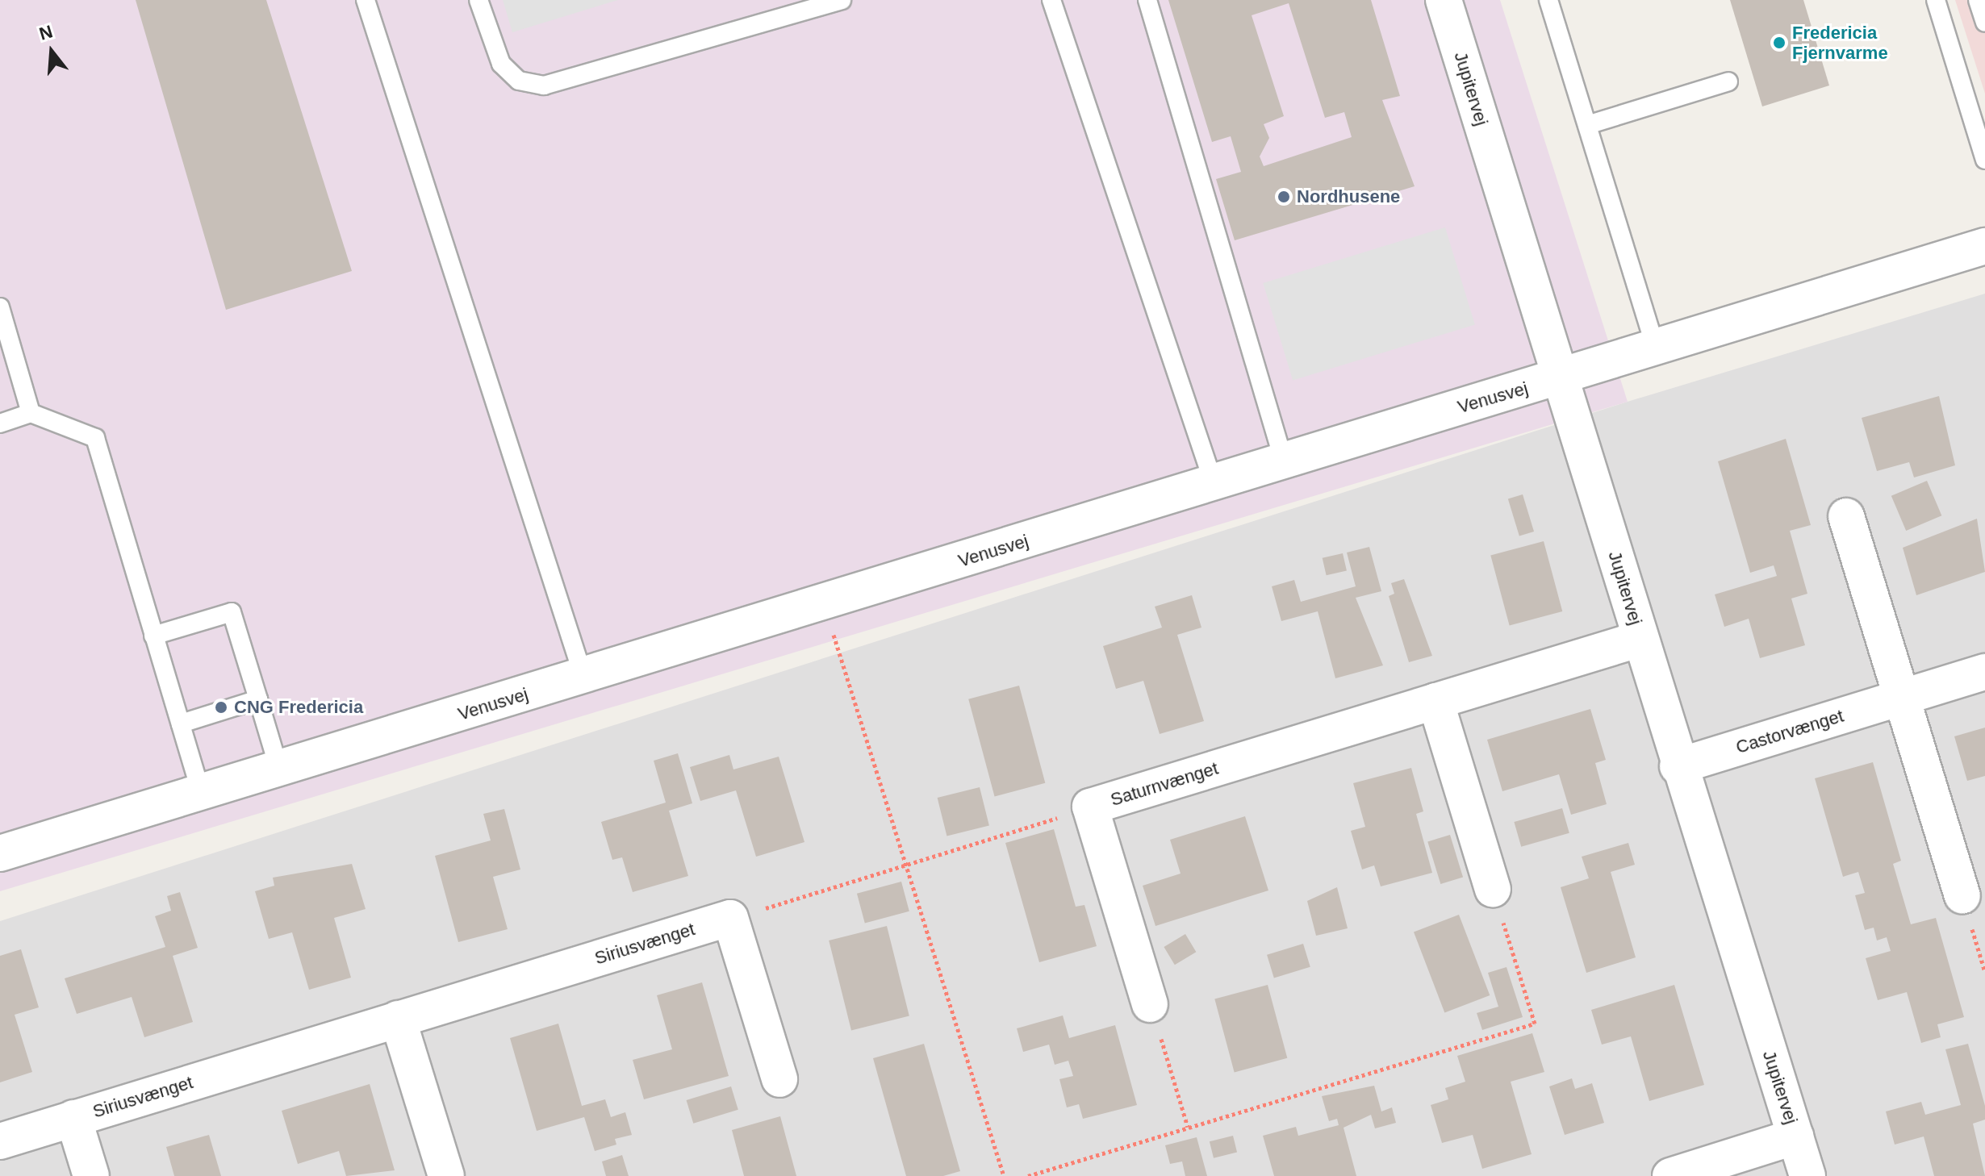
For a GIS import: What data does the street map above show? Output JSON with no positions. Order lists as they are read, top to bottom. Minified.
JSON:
{"streets":{"street":["Jupitervej","Venusvej","Castorvænget","Saturnvænget","Siriusvænget"]},"crossings":[["Jupitervej","Venusvej"],["Jupitervej","Castorvænget"],["Jupitervej","Saturnvænget"]],"places":["Fredericia Fjernvarme","Nordhusene","CNG Fredericia"],"north":"top"}
